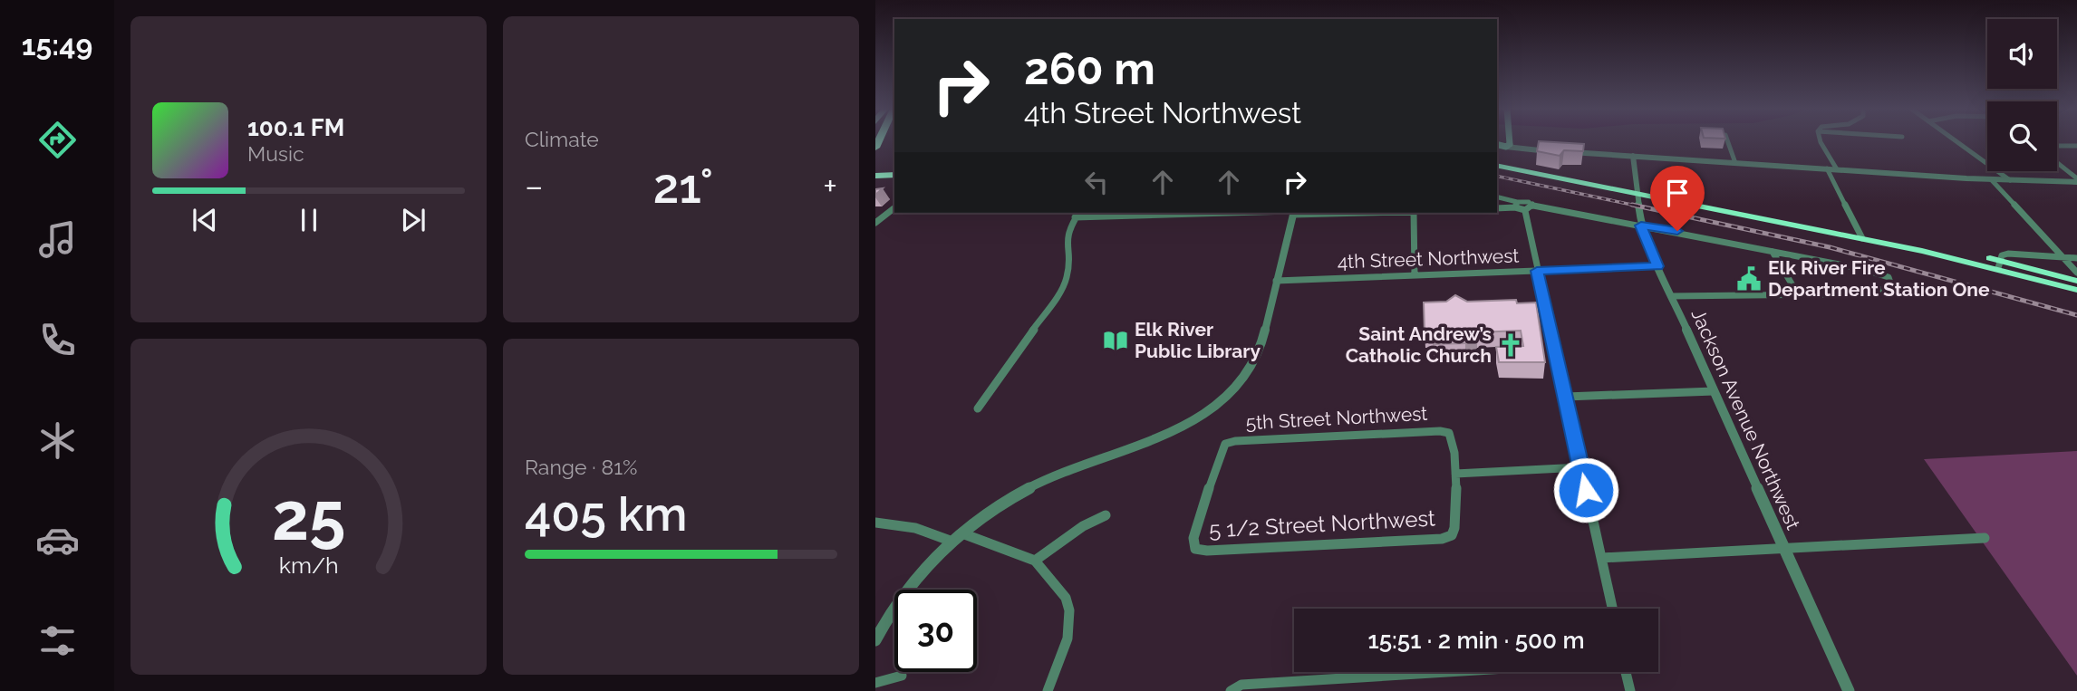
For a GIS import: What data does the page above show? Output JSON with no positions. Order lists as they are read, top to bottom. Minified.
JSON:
{"streets":{"street":["4th Street Northwest","5th Street Northwest","Jackson Avenue Northwest","5 1/2 Street Northwest"]},"crossings":[["4th Street Northwest","Jackson Avenue Northwest"],["5th Street Northwest","5 1/2 Street Northwest"]],"places":{"public building":["Elk River Fire Department Station One"],"library":["Elk River Public Library"],"church":["Saint Andrew’s Catholic Church"]},"page":{"tabs":"15:49","tile":["Climate",["Range · 81%","405 km"]],"turn":["260 m","4th Street Northwest"],"song":["100.1 FM","Music"],"heat":["−","21°","+"],"limit":"30","trip":"15:51 · 2 min · 500 m","gauge":["25","km/h"]}}
